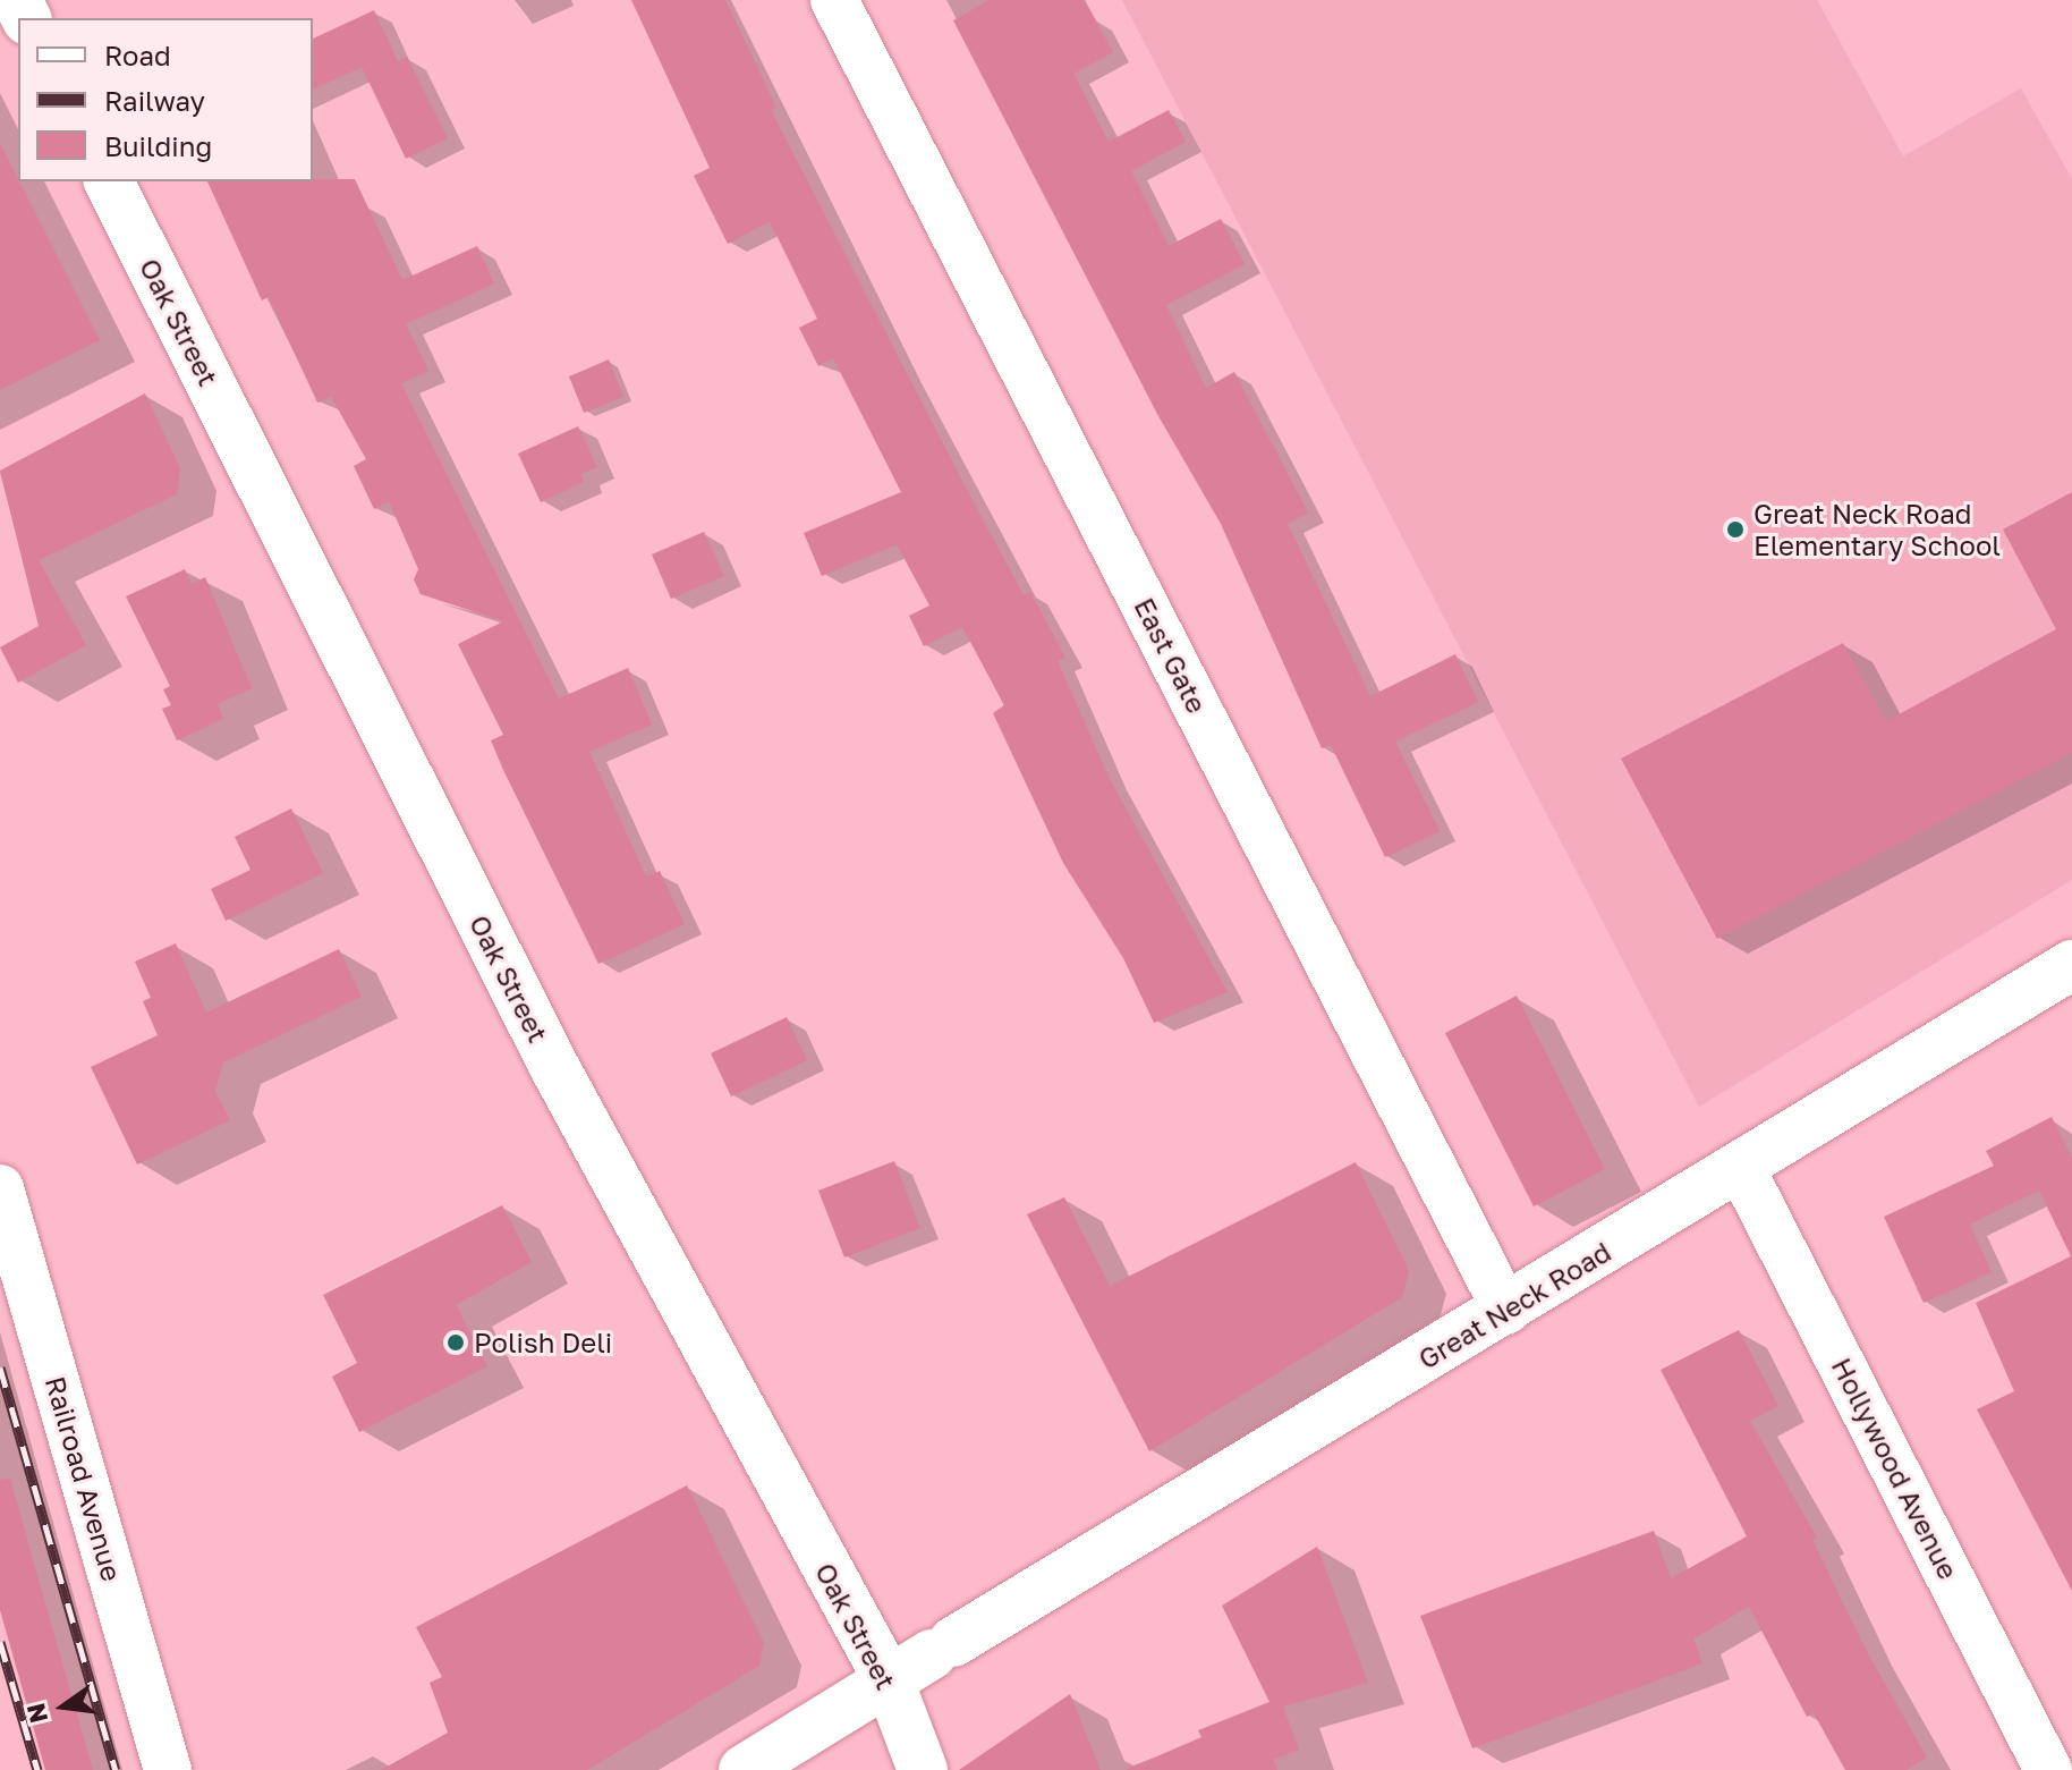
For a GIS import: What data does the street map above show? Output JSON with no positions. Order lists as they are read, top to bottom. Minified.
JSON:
{"streets":{"main road":["Oak Street","Great Neck Road"],"street":["East Gate","Hollywood Avenue","Railroad Avenue"]},"crossings":[["Oak Street","Great Neck Road"],["East Gate","Great Neck Road"],["Great Neck Road","Hollywood Avenue"]],"places":["Great Neck Road Elementary School","Polish Deli"],"legend":["Road","Railway","Building"],"north":"left"}
